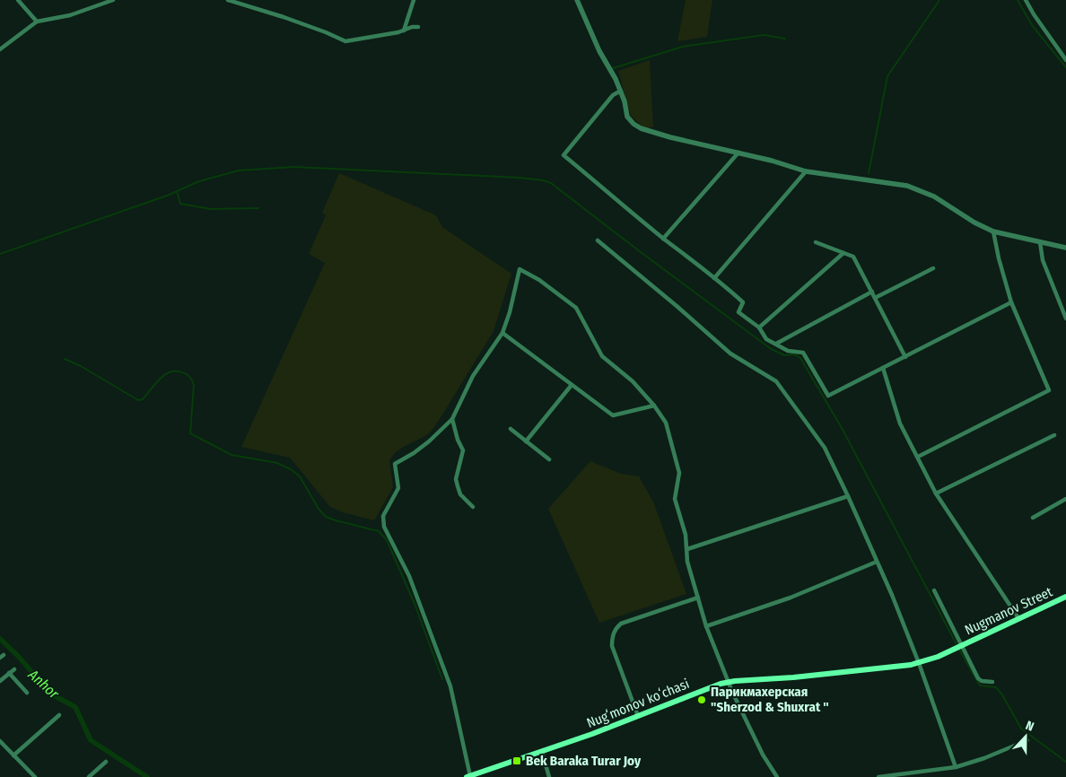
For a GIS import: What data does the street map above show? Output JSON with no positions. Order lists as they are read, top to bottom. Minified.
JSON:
{"streets":{"main road":["Nugmanov Street","Nugʻmonov koʻchasi"]},"crossings":[["Nugmanov Street","Nugʻmonov koʻchasi"]],"water":["Anhor"],"places":{"other":["Парикмахерская \"Sherzod & Shuxrat \""],"transit":["Bek Baraka Turar Joy"]},"north":"top"}
